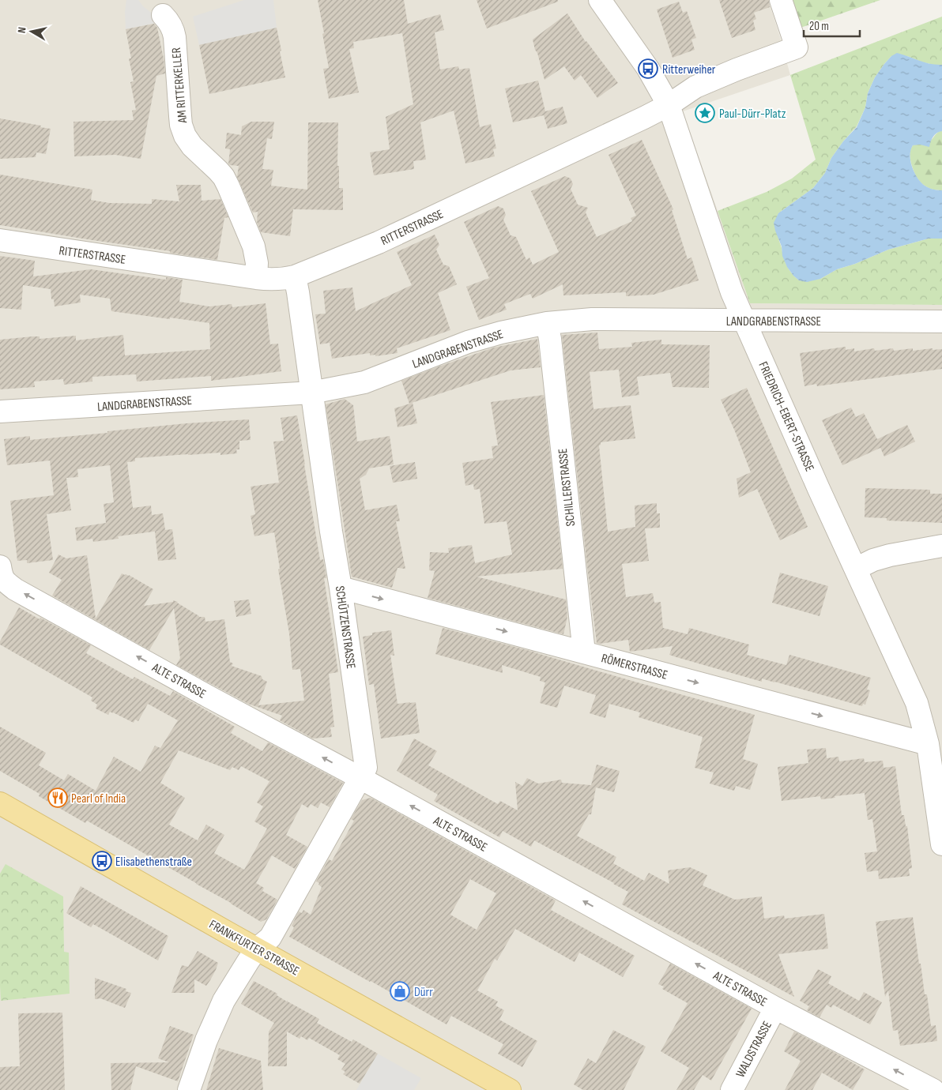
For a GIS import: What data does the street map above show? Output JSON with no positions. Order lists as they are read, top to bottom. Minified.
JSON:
{"streets":{"main road":["FRANKFURTER STRASSE"],"street":["AM RITTERKELLER","RITTERSTRASSE","LANDGRABENSTRASSE","FRIEDRICH-EBERT-STRASSE","SCHILLERSTRASSE","SCHÜTZENSTRASSE","RÖMERSTRASSE","ALTE STRASSE","WALDSTRASSE"]},"crossings":[["AM RITTERKELLER","RITTERSTRASSE"],["RITTERSTRASSE","FRIEDRICH-EBERT-STRASSE"],["RITTERSTRASSE","SCHÜTZENSTRASSE"],["LANDGRABENSTRASSE","FRIEDRICH-EBERT-STRASSE"],["LANDGRABENSTRASSE","SCHILLERSTRASSE"],["LANDGRABENSTRASSE","SCHÜTZENSTRASSE"],["FRIEDRICH-EBERT-STRASSE","RÖMERSTRASSE"],["SCHILLERSTRASSE","RÖMERSTRASSE"],["SCHÜTZENSTRASSE","RÖMERSTRASSE"],["SCHÜTZENSTRASSE","ALTE STRASSE"],["SCHÜTZENSTRASSE","FRANKFURTER STRASSE"],["ALTE STRASSE","WALDSTRASSE"]],"one_way":["RÖMERSTRASSE","ALTE STRASSE"],"places":{"bus stop":["Ritterweiher","Elisabethenstraße"],"place":["Paul-Dürr-Platz"],"restaurant":["Pearl of India"],"shop":["Dürr"]},"scale_bar":"20 m","north":"left"}
